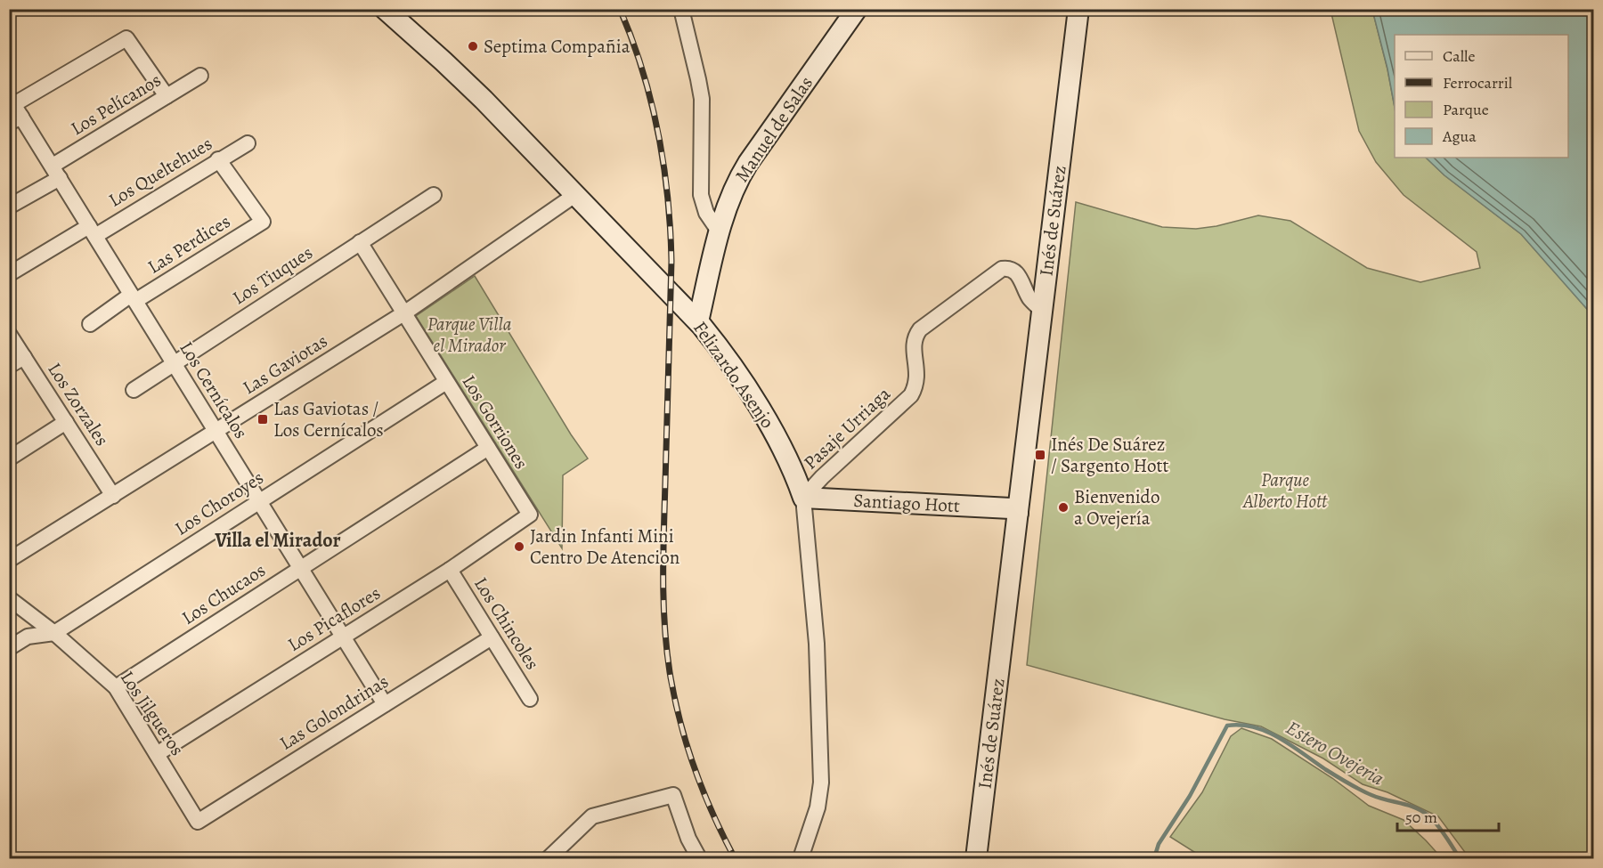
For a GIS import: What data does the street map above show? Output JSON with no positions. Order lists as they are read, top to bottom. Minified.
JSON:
{"streets":{"street":["Los Pelícanos","Manuel de Salas","Los Queltehues","Inés de Suárez","Las Perdices","Los Tiuques","Las Gaviotas","Felizardo Asenjo","Los Cernícalos","Los Zorzales","Los Gorriones","Pasaje Urriaga","Los Choroyes","Santiago Hott","Los Chucaos","Los Picaflores","Los Chincoles","Las Golondrinas","Los Jilgueros"]},"crossings":[["Los Pelícanos","Los Cernícalos"],["Manuel de Salas","Felizardo Asenjo"],["Los Queltehues","Las Perdices"],["Los Queltehues","Los Cernícalos"],["Inés de Suárez","Pasaje Urriaga"],["Inés de Suárez","Santiago Hott"],["Las Perdices","Los Cernícalos"],["Los Tiuques","Los Cernícalos"],["Los Tiuques","Los Gorriones"],["Las Gaviotas","Felizardo Asenjo"],["Las Gaviotas","Los Cernícalos"],["Las Gaviotas","Los Zorzales"],["Las Gaviotas","Los Gorriones"],["Felizardo Asenjo","Pasaje Urriaga"],["Felizardo Asenjo","Santiago Hott"],["Los Cernícalos","Los Choroyes"],["Los Cernícalos","Los Chucaos"],["Los Cernícalos","Los Picaflores"],["Los Cernícalos","Las Golondrinas"],["Los Gorriones","Los Choroyes"],["Los Gorriones","Los Chucaos"],["Los Gorriones","Los Picaflores"],["Pasaje Urriaga","Santiago Hott"],["Los Choroyes","Los Jilgueros"],["Los Chucaos","Los Jilgueros"],["Los Picaflores","Los Chincoles"],["Los Picaflores","Los Jilgueros"],["Los Chincoles","Las Golondrinas"],["Las Golondrinas","Los Jilgueros"]],"districts":["Villa el Mirador"],"water":["Estero Ovejeria"],"parks":["Parque Villa el Mirador","Parque Alberto Hott"],"places":{"other":["Septima Compañia","Bienvenido a Ovejería","Jardin Infanti Mini Centro De Atencion"],"transit":["Las Gaviotas / Los Cernícalos","Inés De Suárez / Sargento Hott"]},"legend":["Calle","Ferrocarril","Parque","Agua"],"scale_bar":"50 m"}
